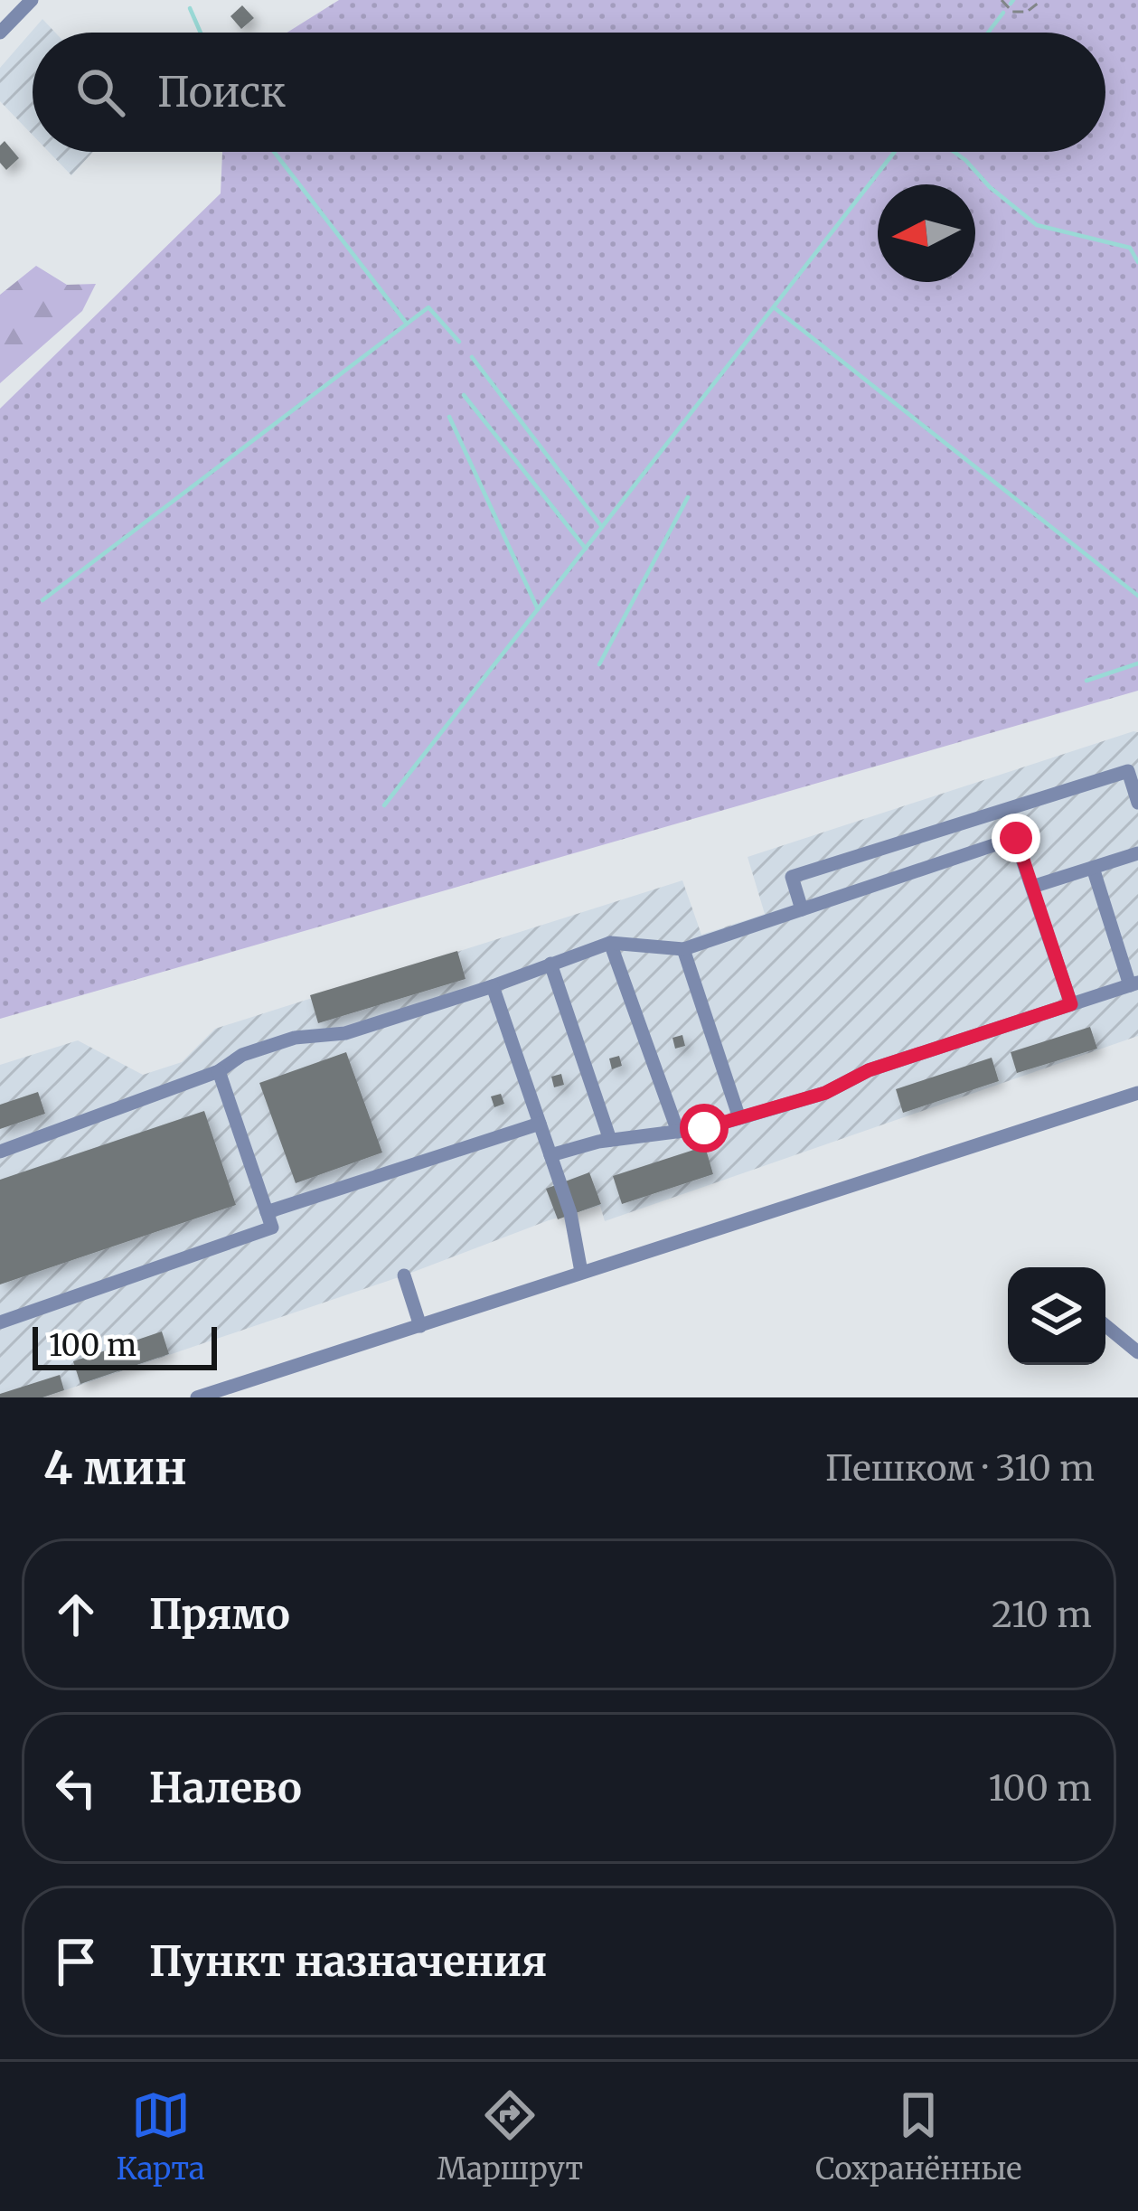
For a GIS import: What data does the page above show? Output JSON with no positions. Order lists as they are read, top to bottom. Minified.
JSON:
{"scale_bar":"100 m","north":"left","page":{"search":"Поиск","scale":"100 m","heading":["4 мин","Пешком · 310 m"],"list":[["Прямо","210 m"],["Налево","100 m"],"Пункт назначения"],"nav":["Карта","Маршрут","Сохранённые"]}}
